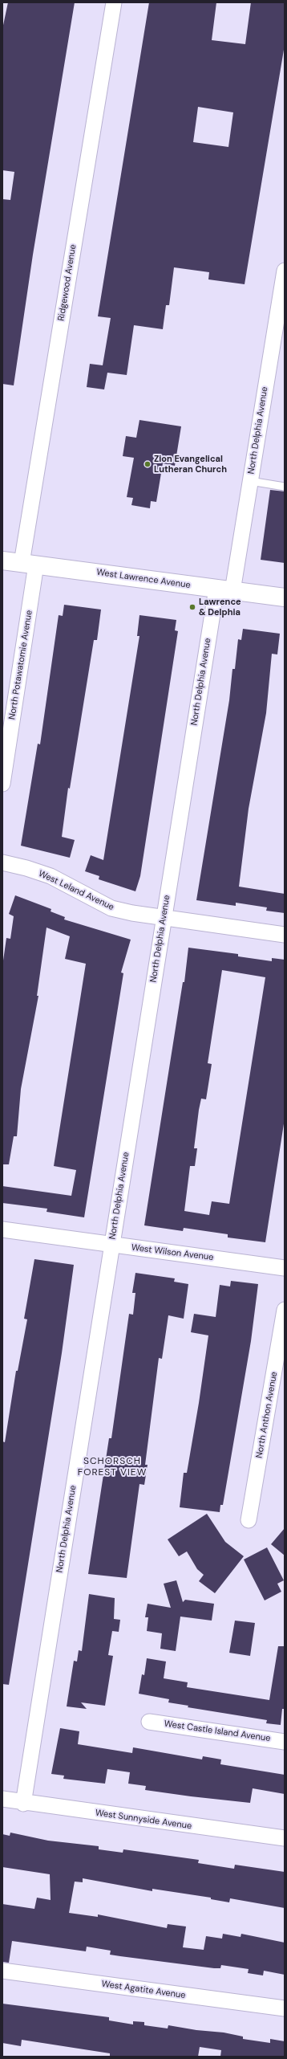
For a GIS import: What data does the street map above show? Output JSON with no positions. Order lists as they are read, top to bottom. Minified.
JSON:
{"streets":{"main road":["West Lawrence Avenue"],"street":["Ridgewood Avenue","North Delphia Avenue","North Potawatomie Avenue","West Leland Avenue","West Wilson Avenue","North Anthon Avenue","West Castle Island Avenue","West Sunnyside Avenue","West Agatite Avenue"]},"crossings":[["Ridgewood Avenue","West Lawrence Avenue"],["Ridgewood Avenue","North Potawatomie Avenue"],["North Delphia Avenue","West Lawrence Avenue"],["North Delphia Avenue","West Leland Avenue"],["North Delphia Avenue","West Wilson Avenue"],["North Delphia Avenue","West Sunnyside Avenue"],["West Lawrence Avenue","North Potawatomie Avenue"]],"districts":["SCHORSCH FOREST VIEW"],"places":["Zion Evangelical Lutheran Church","Lawrence & Delphia"]}
